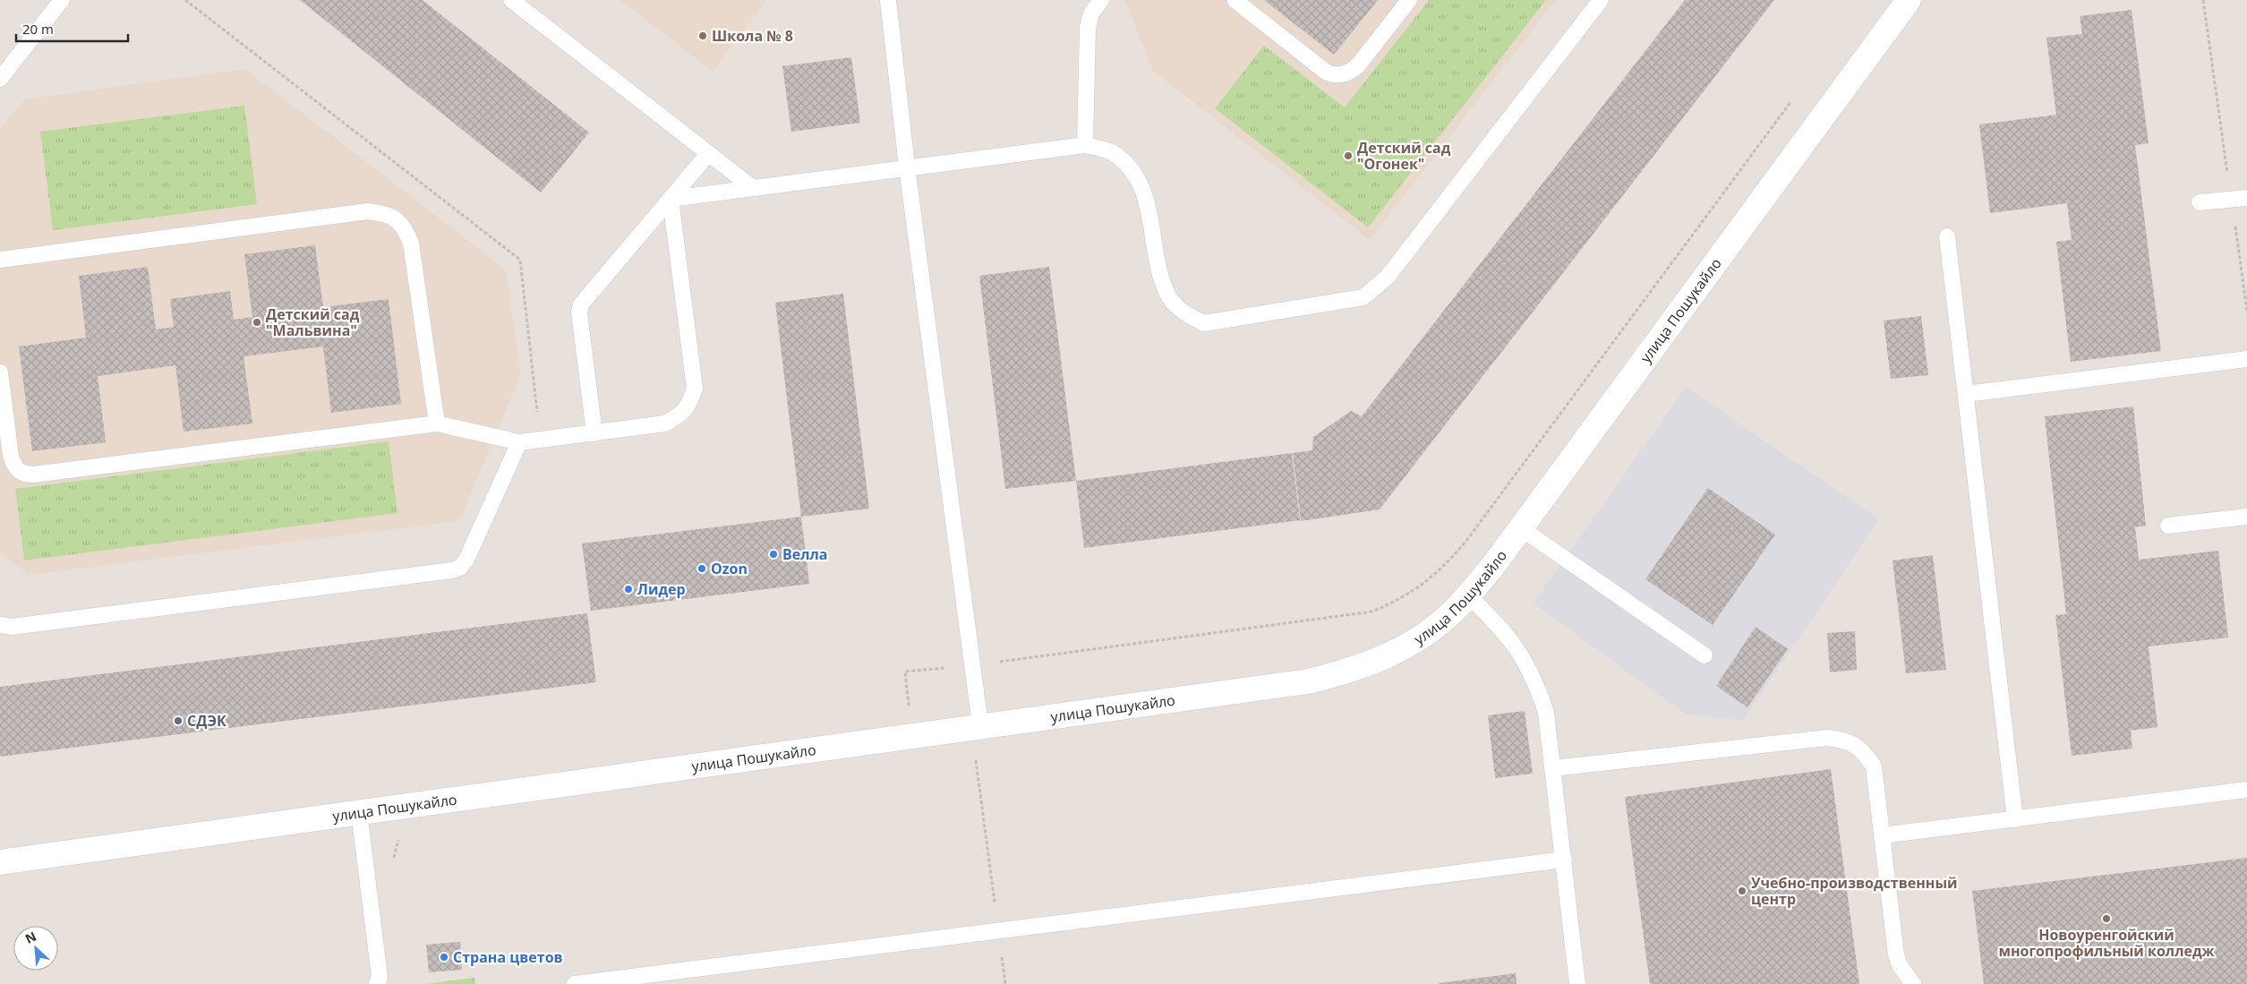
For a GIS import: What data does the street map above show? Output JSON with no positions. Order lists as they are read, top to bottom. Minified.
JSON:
{"streets":{"street":["улица Пошукайло"]},"places":["Школа № 8","Детский сад \"Огонек\"","Детский сад \"Мальвина\"","Велла","Ozon","Лидер","СДЭК","Учебно-производственный центр","Новоуренгойский многопрофильный колледж","Страна цветов"],"scale_bar":"20 m","north":"top left"}
